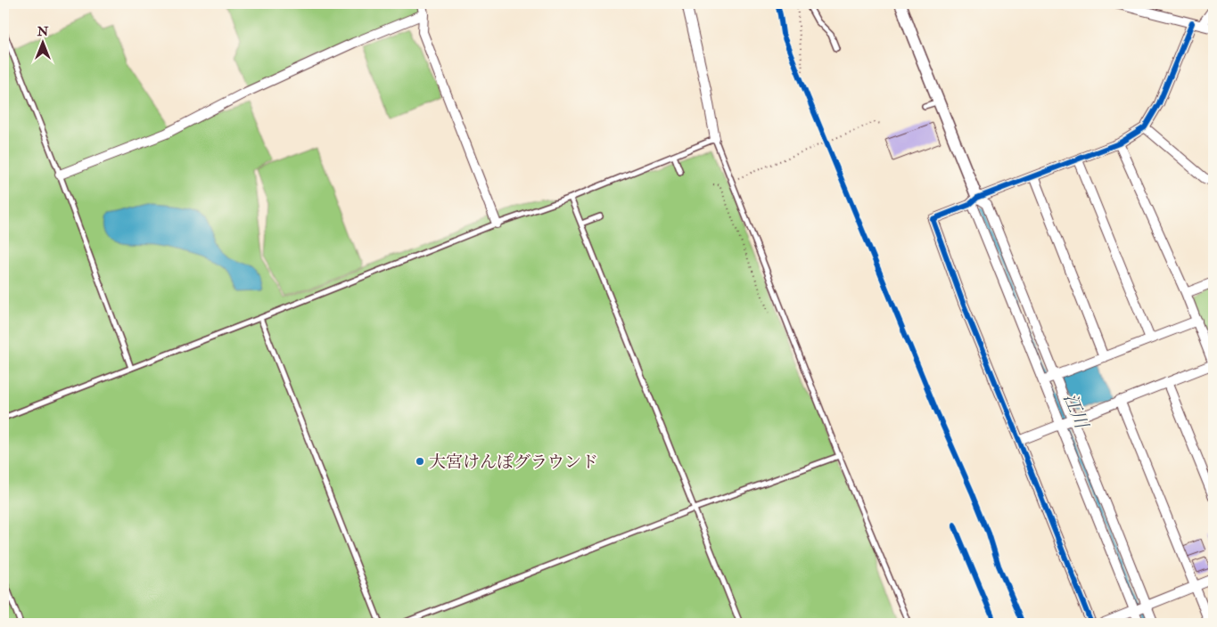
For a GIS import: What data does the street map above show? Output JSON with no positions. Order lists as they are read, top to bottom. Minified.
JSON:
{"water":["江川"],"places":["大宮けんぽグラウンド"],"north":"top"}
